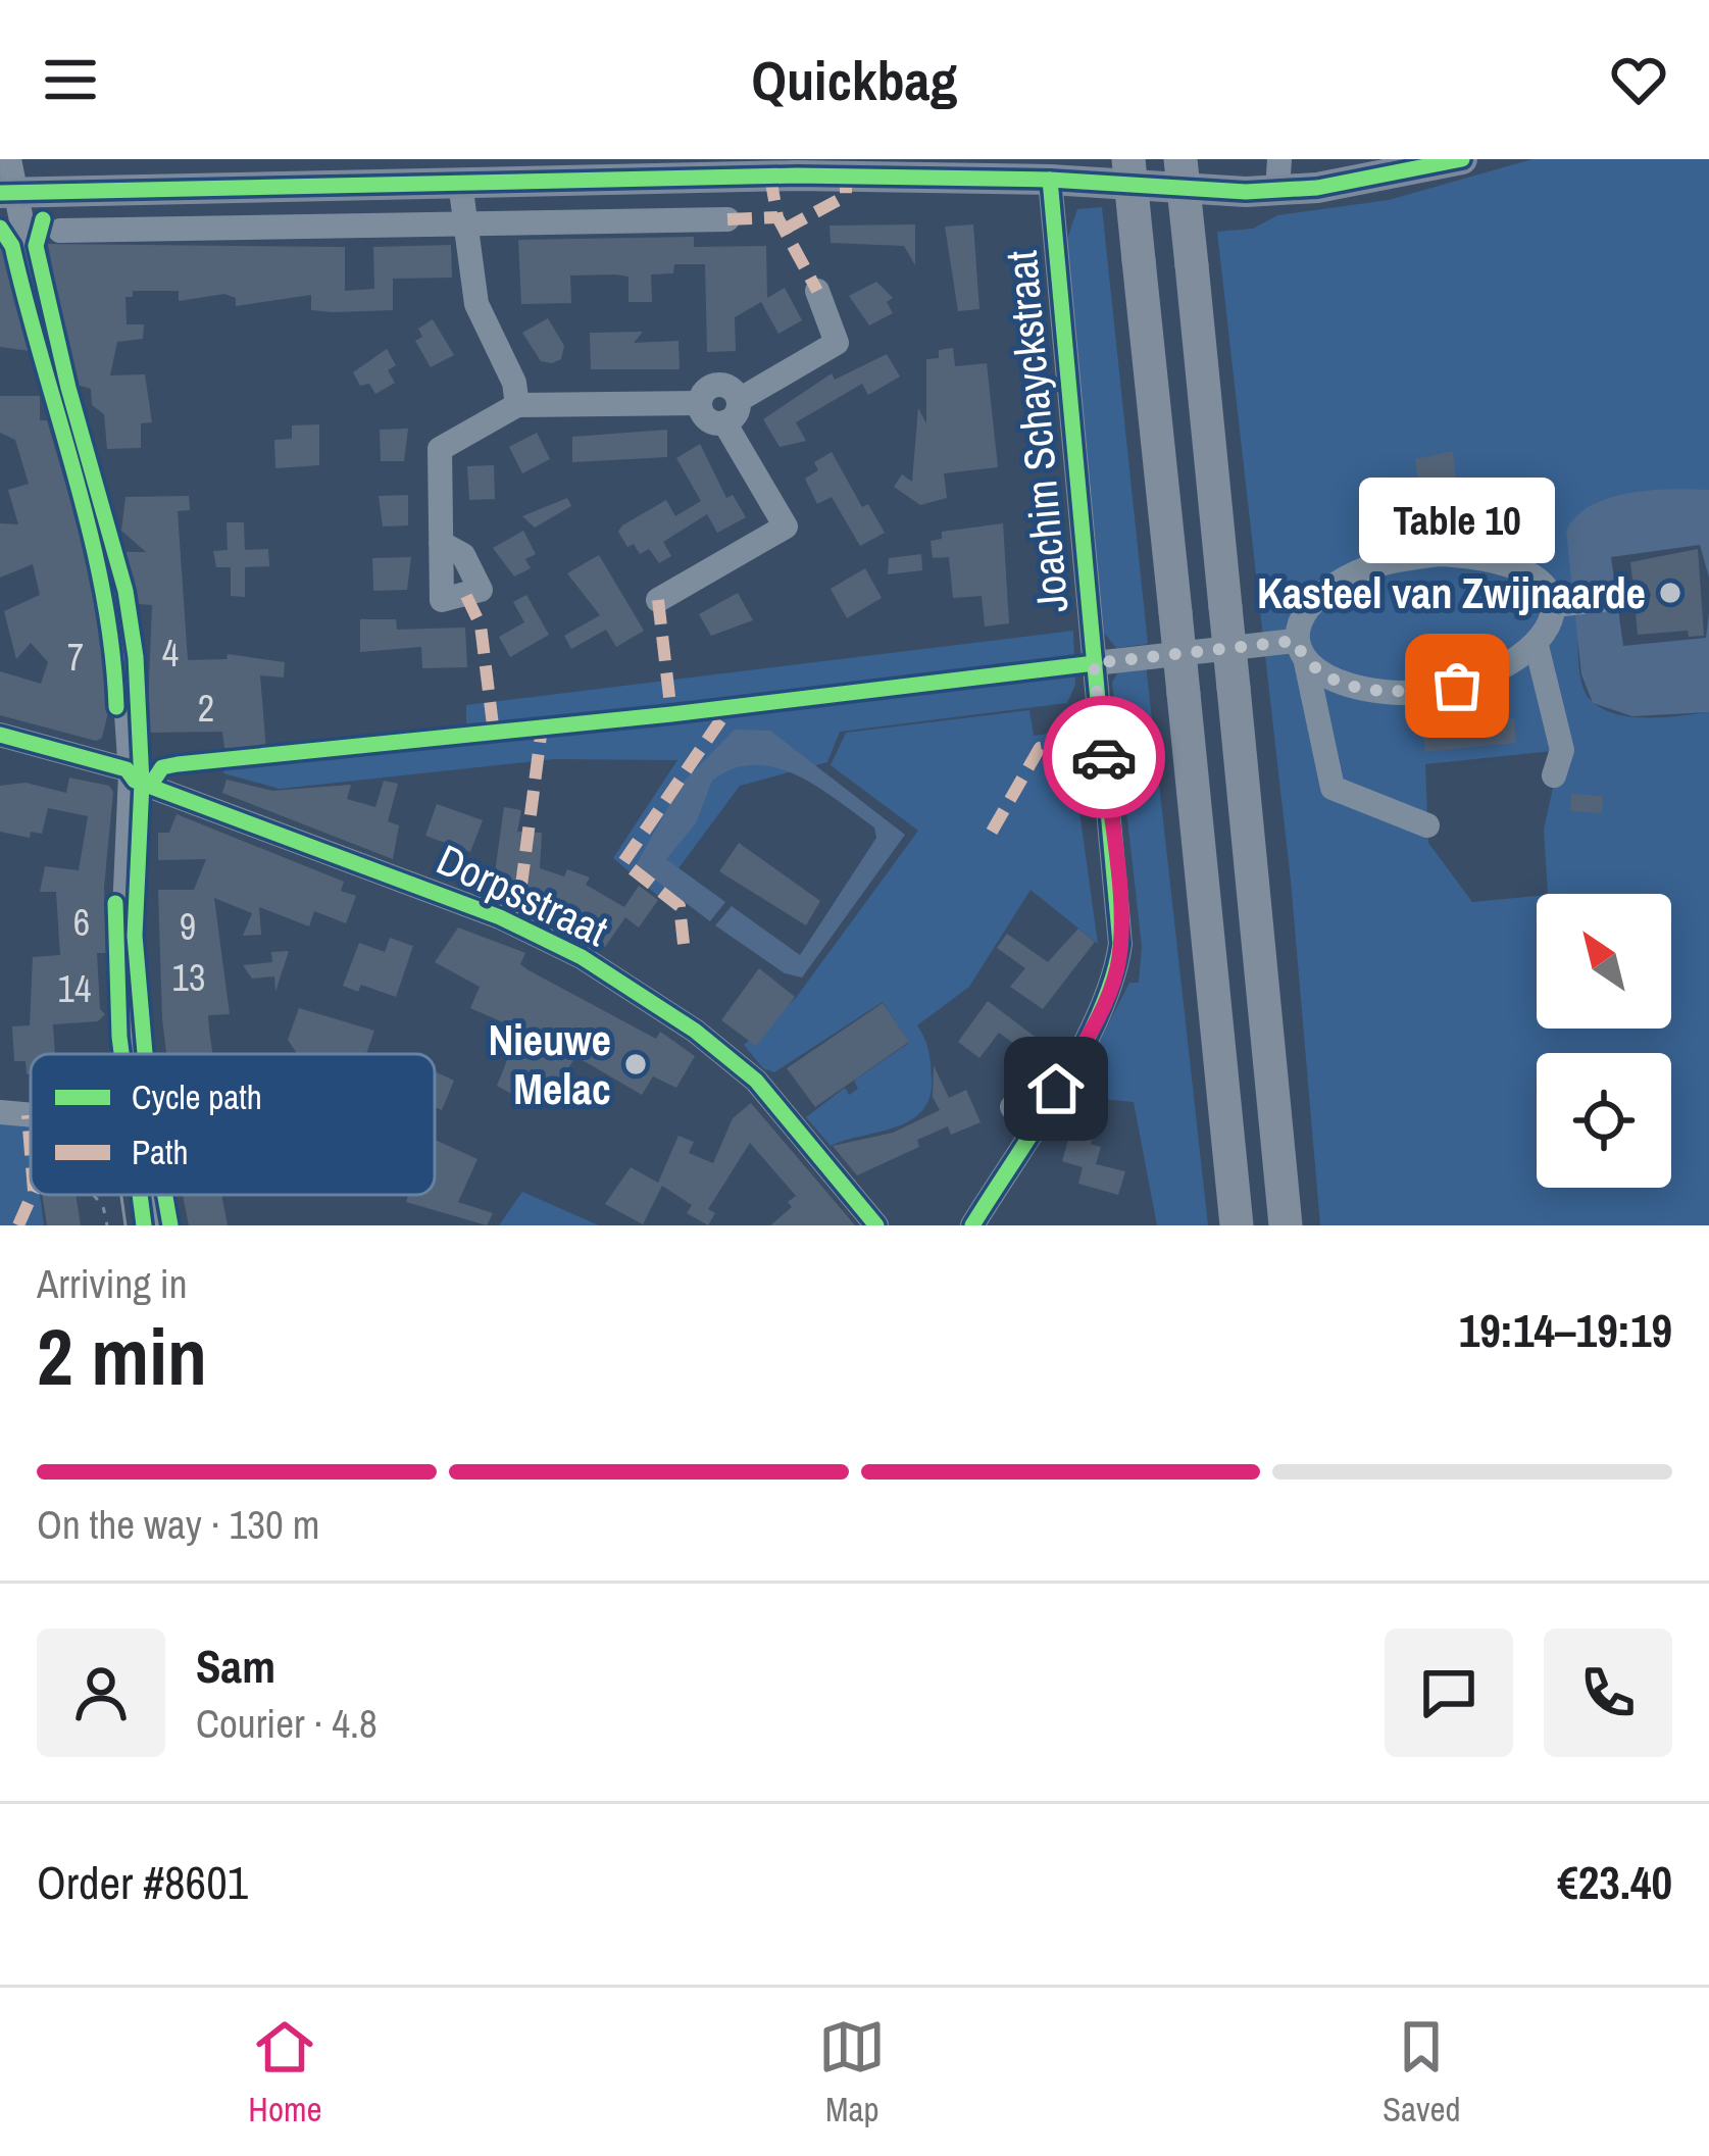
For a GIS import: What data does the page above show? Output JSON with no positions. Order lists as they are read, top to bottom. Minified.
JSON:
{"streets":{"street":["Joachim Schayckstraat","Dorpsstraat"]},"places":["Kasteel van Zwijnaarde","Table 10","Nieuwe Melac"],"house_numbers":["4","7","2","6","9","13","14"],"legend":["Cycle path","Path"],"north":"top left","page":{"header":"Quickbag","bubble":"Table 10","heading":["2 min","Arriving in","19:14–19:19"],"panel":["Sam","Courier · 4.8","Order #8601","€23.40"],"bar":"On the way · 130 m","tabs":["Home","Map","Saved"]}}
